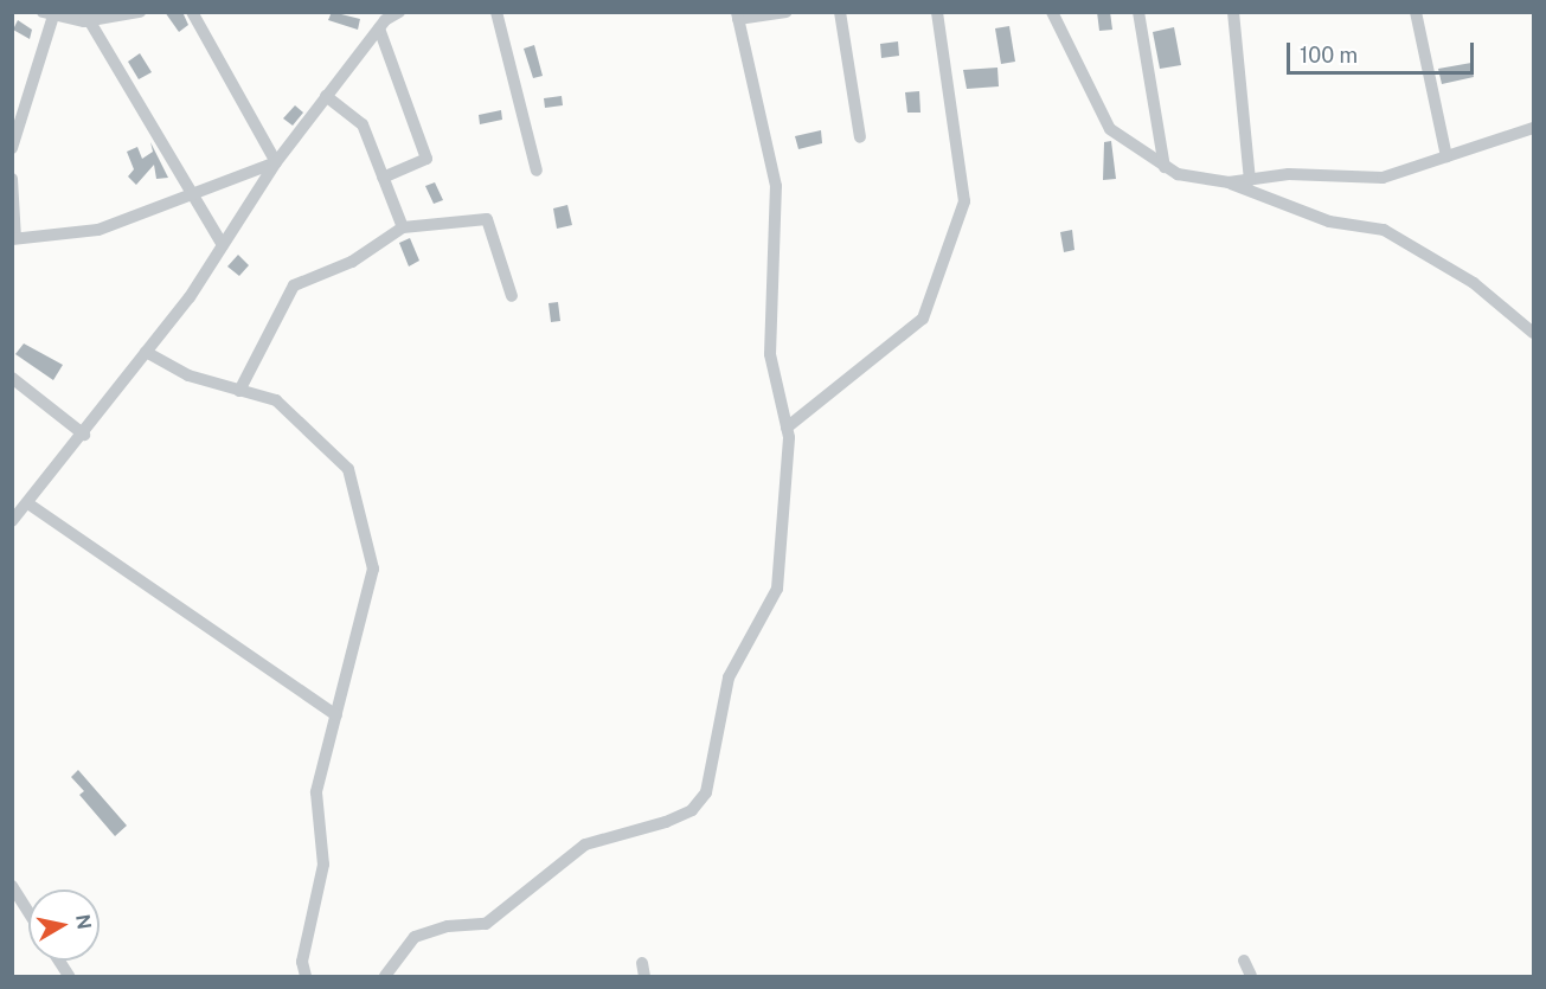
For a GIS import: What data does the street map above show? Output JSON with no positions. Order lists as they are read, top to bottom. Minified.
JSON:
{"scale_bar":"100 m","north":"right"}
